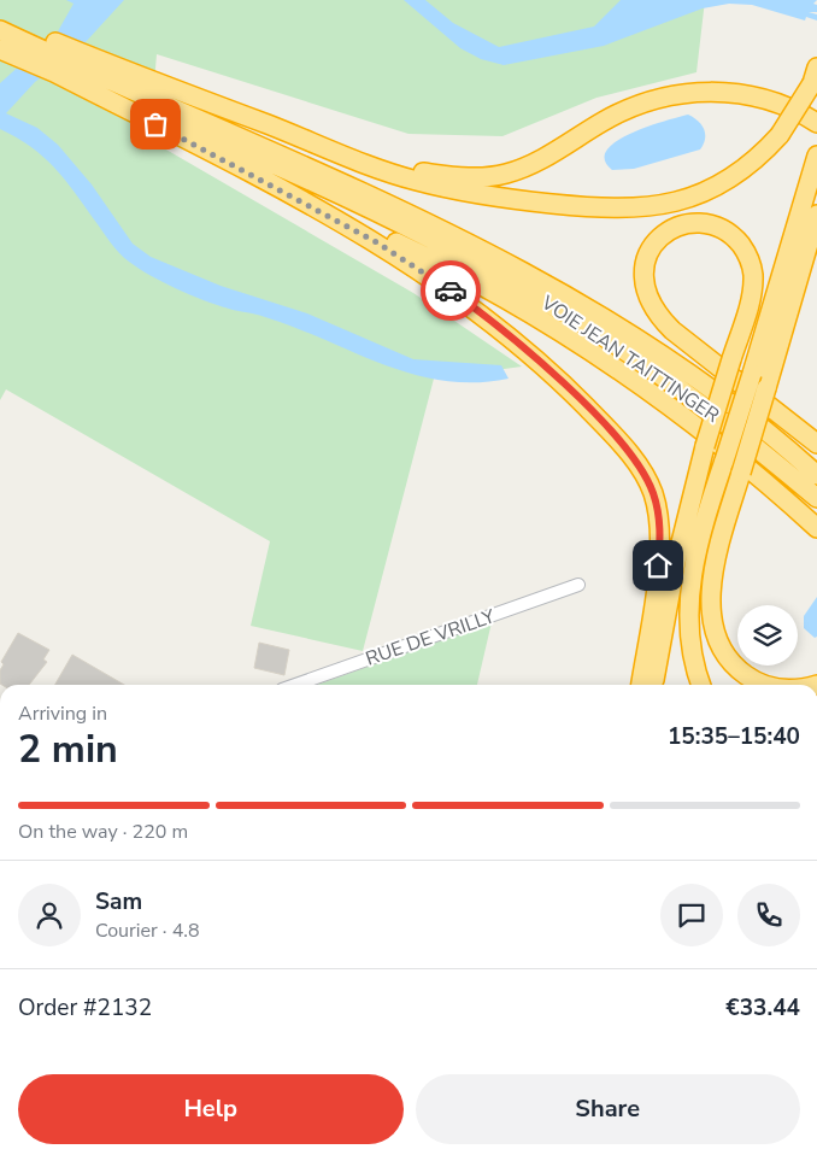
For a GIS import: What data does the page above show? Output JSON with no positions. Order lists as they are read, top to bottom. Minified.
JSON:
{"streets":{"highway":["VOIE JEAN TAITTINGER"],"street":["RUE DE VRILLY"]},"page":{"heading":["2 min","Arriving in","15:35–15:40"],"panel":["Sam","Courier · 4.8","Order #2132","€33.44"],"bar":"On the way · 220 m","buttons":["Help","Share"]}}
